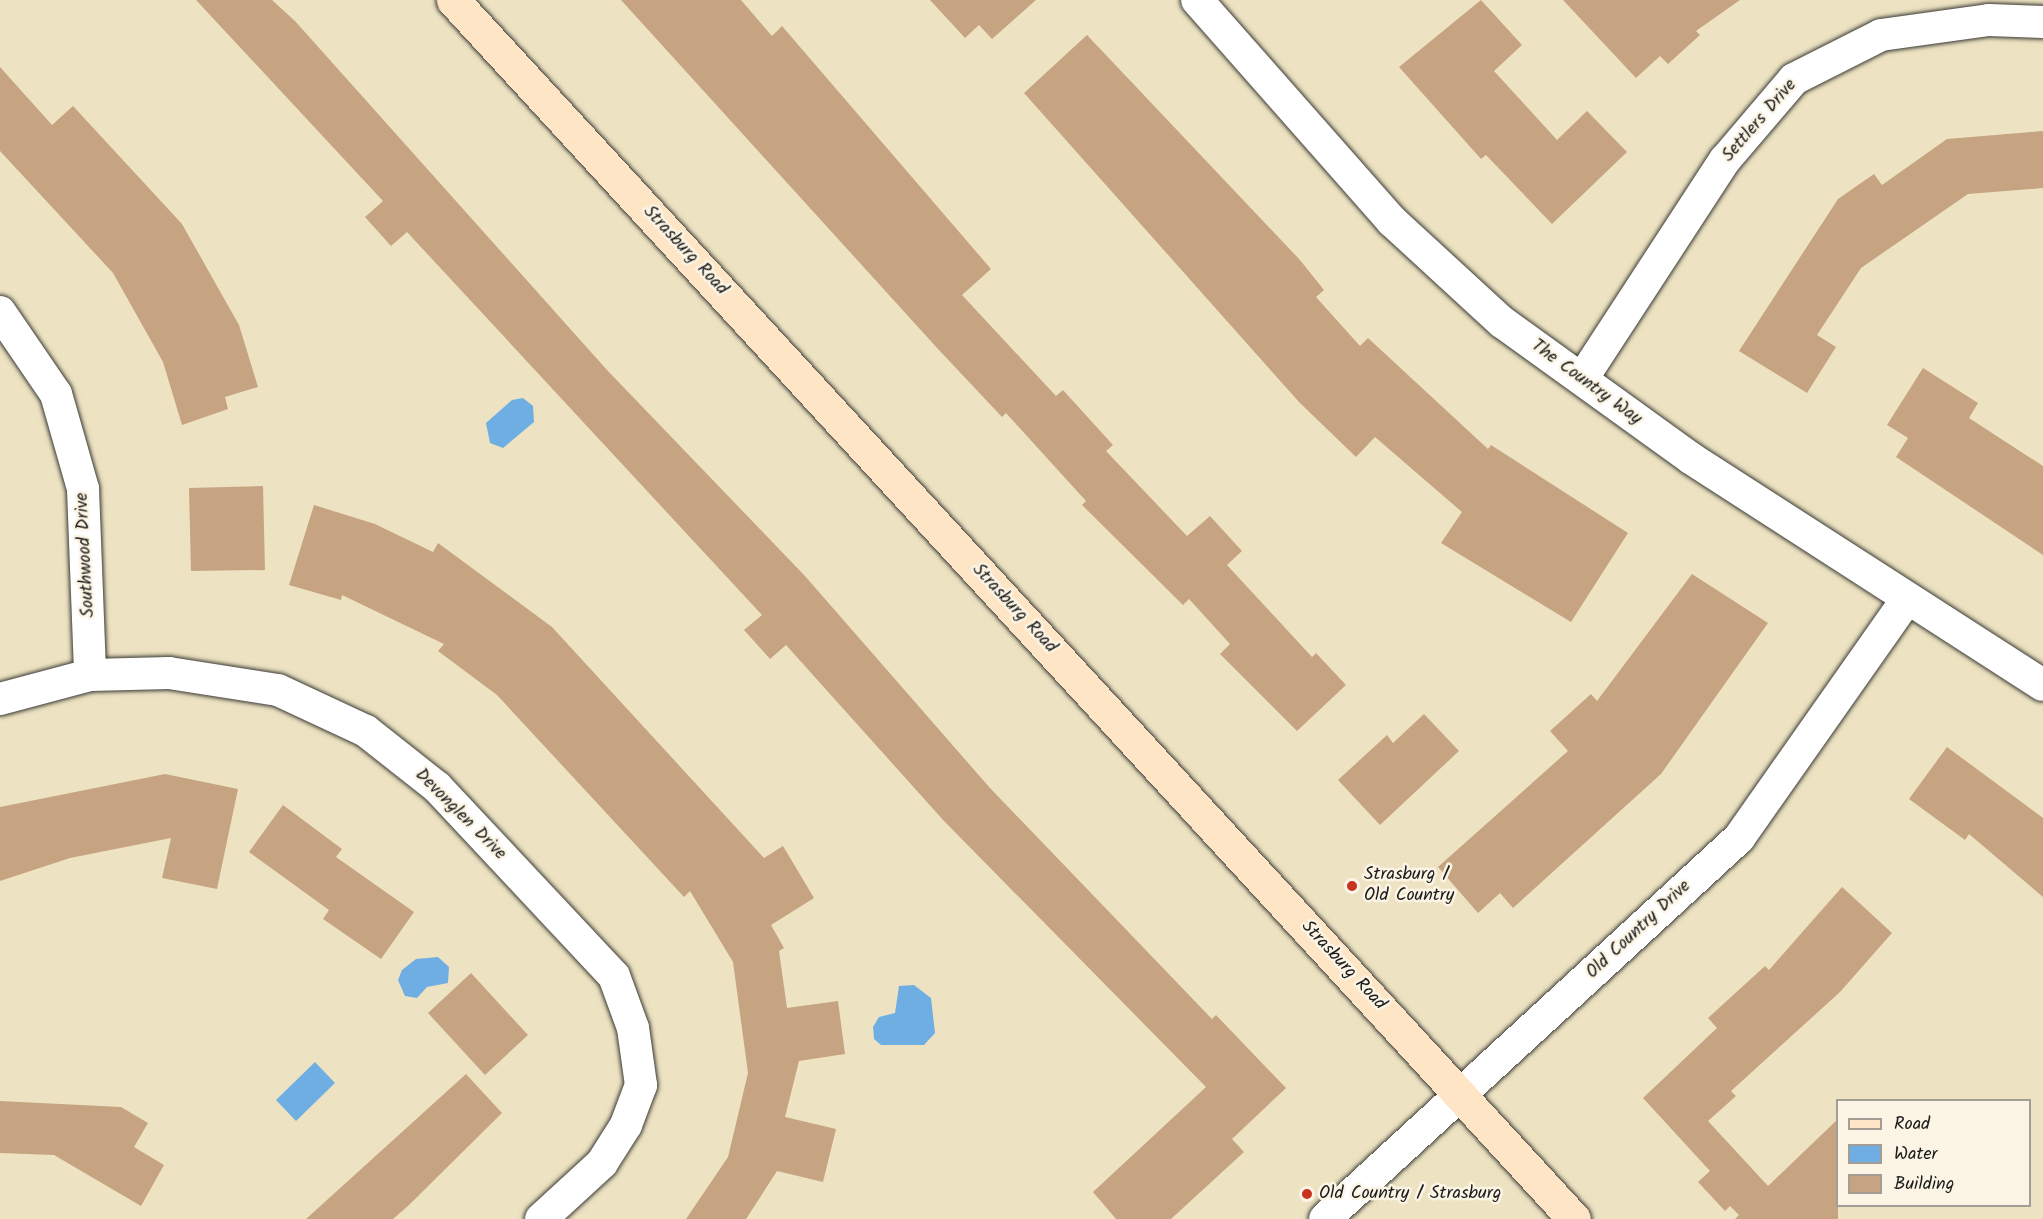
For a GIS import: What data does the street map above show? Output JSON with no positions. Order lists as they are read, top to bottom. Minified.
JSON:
{"streets":{"street":["Settlers Drive","Strasburg Road","The Country Way","Southwood Drive","Devonglen Drive","Old Country Drive"]},"crossings":[["Settlers Drive","The Country Way"],["Strasburg Road","Old Country Drive"],["The Country Way","Old Country Drive"],["Southwood Drive","Devonglen Drive"]],"places":["Strasburg / Old Country","Old Country / Strasburg"],"legend":["Road","Water","Building"]}
